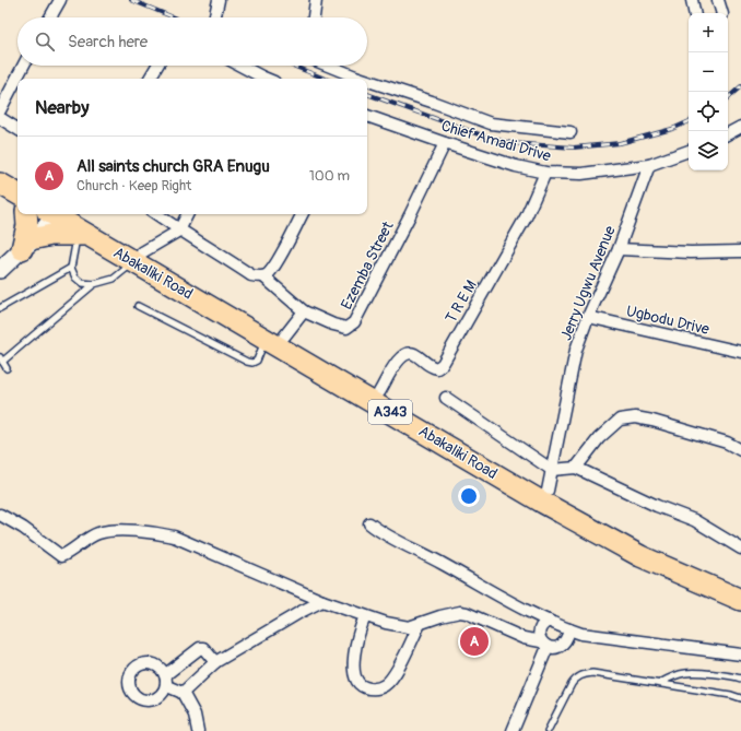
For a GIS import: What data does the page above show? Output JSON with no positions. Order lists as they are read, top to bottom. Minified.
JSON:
{"streets":{"highway":["Abakaliki Road","A343"],"street":["Chief Amadi Drive","Ezemba Street","Jerry Ugwu Avenue","T R E M","Ugbodu Drive"]},"crossings":[["Chief Amadi Drive","Ezemba Street"],["Chief Amadi Drive","Jerry Ugwu Avenue"],["Chief Amadi Drive","T R E M"],["Abakaliki Road","Jerry Ugwu Avenue"],["Abakaliki Road","T R E M"],["Jerry Ugwu Avenue","Ugbodu Drive"]],"page":{"map_buttons":["+","−"],"search":"Search here","heading":"Nearby","list":[{"mark":"A","name":"All saints church GRA Enugu","note":"Church · Keep Right","value":"100 m"}],"pins":"A"}}
